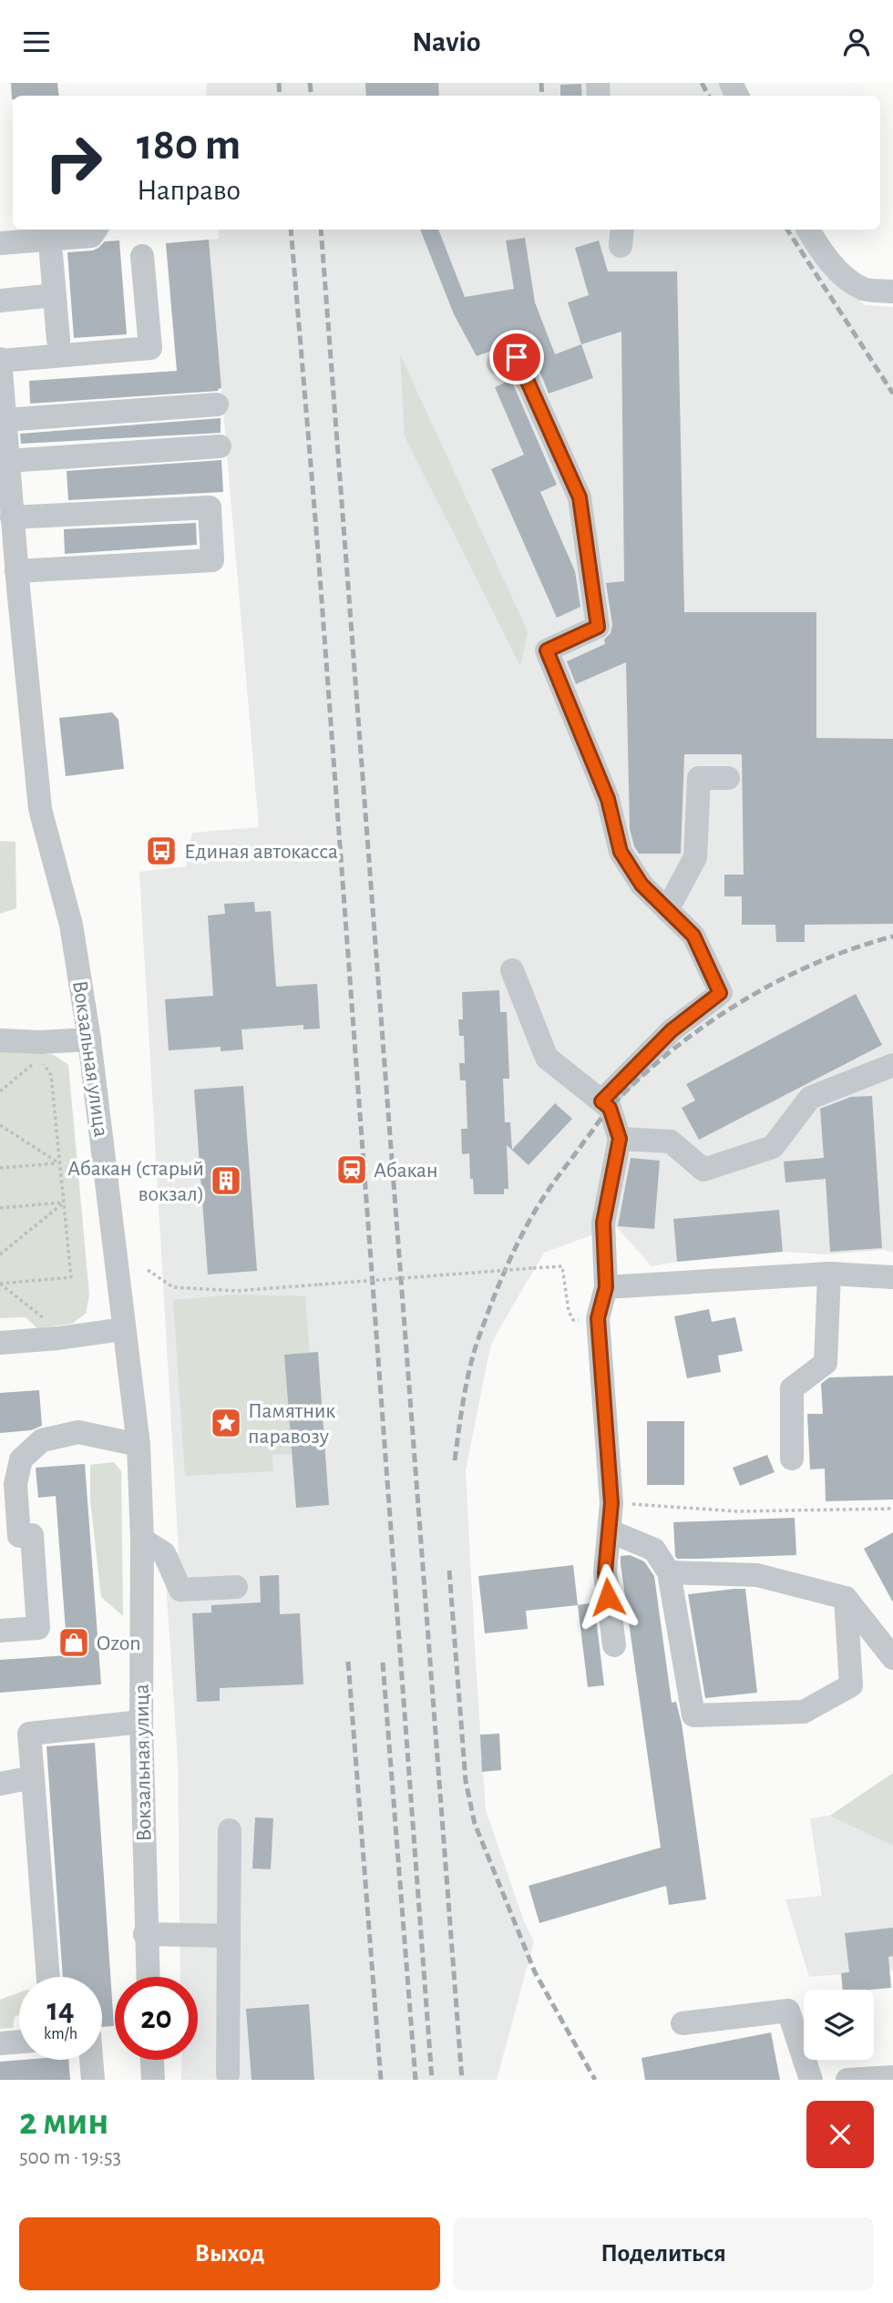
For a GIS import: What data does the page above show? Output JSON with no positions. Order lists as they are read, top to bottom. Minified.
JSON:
{"streets":{"street":["Вокзальная улица"]},"places":{"bus stop":["Единая автокасса"],"station":["Абакан"],"building":["Абакан (старый вокзал)"],"place":["Памятник паравозу"],"shop":["Ozon"]},"page":{"header":"Navio","turn":["180 m","Направо"],"speed":"14 km/h","limit":"20","heading":["2 мин","500 m · 19:53"],"buttons":["Выход","Поделиться"]}}
